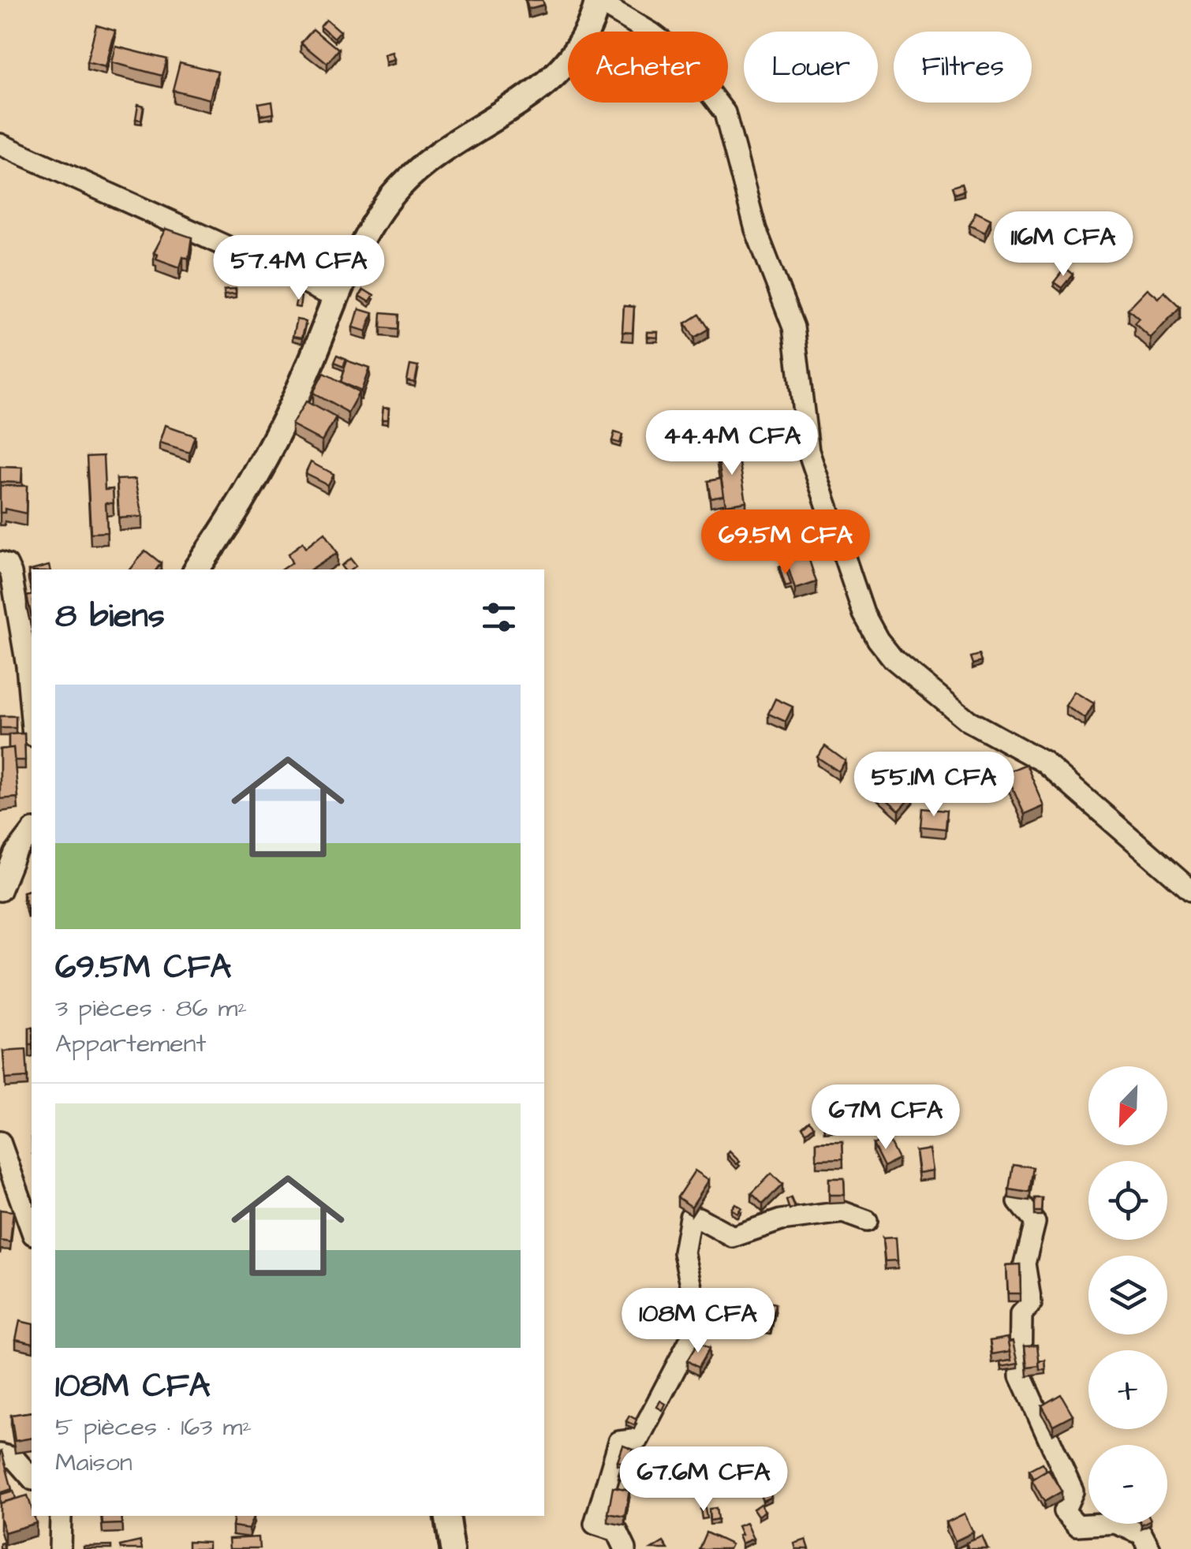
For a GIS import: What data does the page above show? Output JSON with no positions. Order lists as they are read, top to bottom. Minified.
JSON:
{"north":"bottom left","page":{"chip":["Acheter","Louer","Filtres"],"price":["116M CFA","57.4M CFA","44.4M CFA","69.5M CFA","55.1M CFA","67M CFA","108M CFA","67.6M CFA"],"heading":"8 biens","list":[{"name":"69.5M CFA","note":"3 pièces · 86 m² · Appartement"},{"name":"108M CFA","note":"5 pièces · 163 m² · Maison"}],"map_buttons":["+","−"]}}
